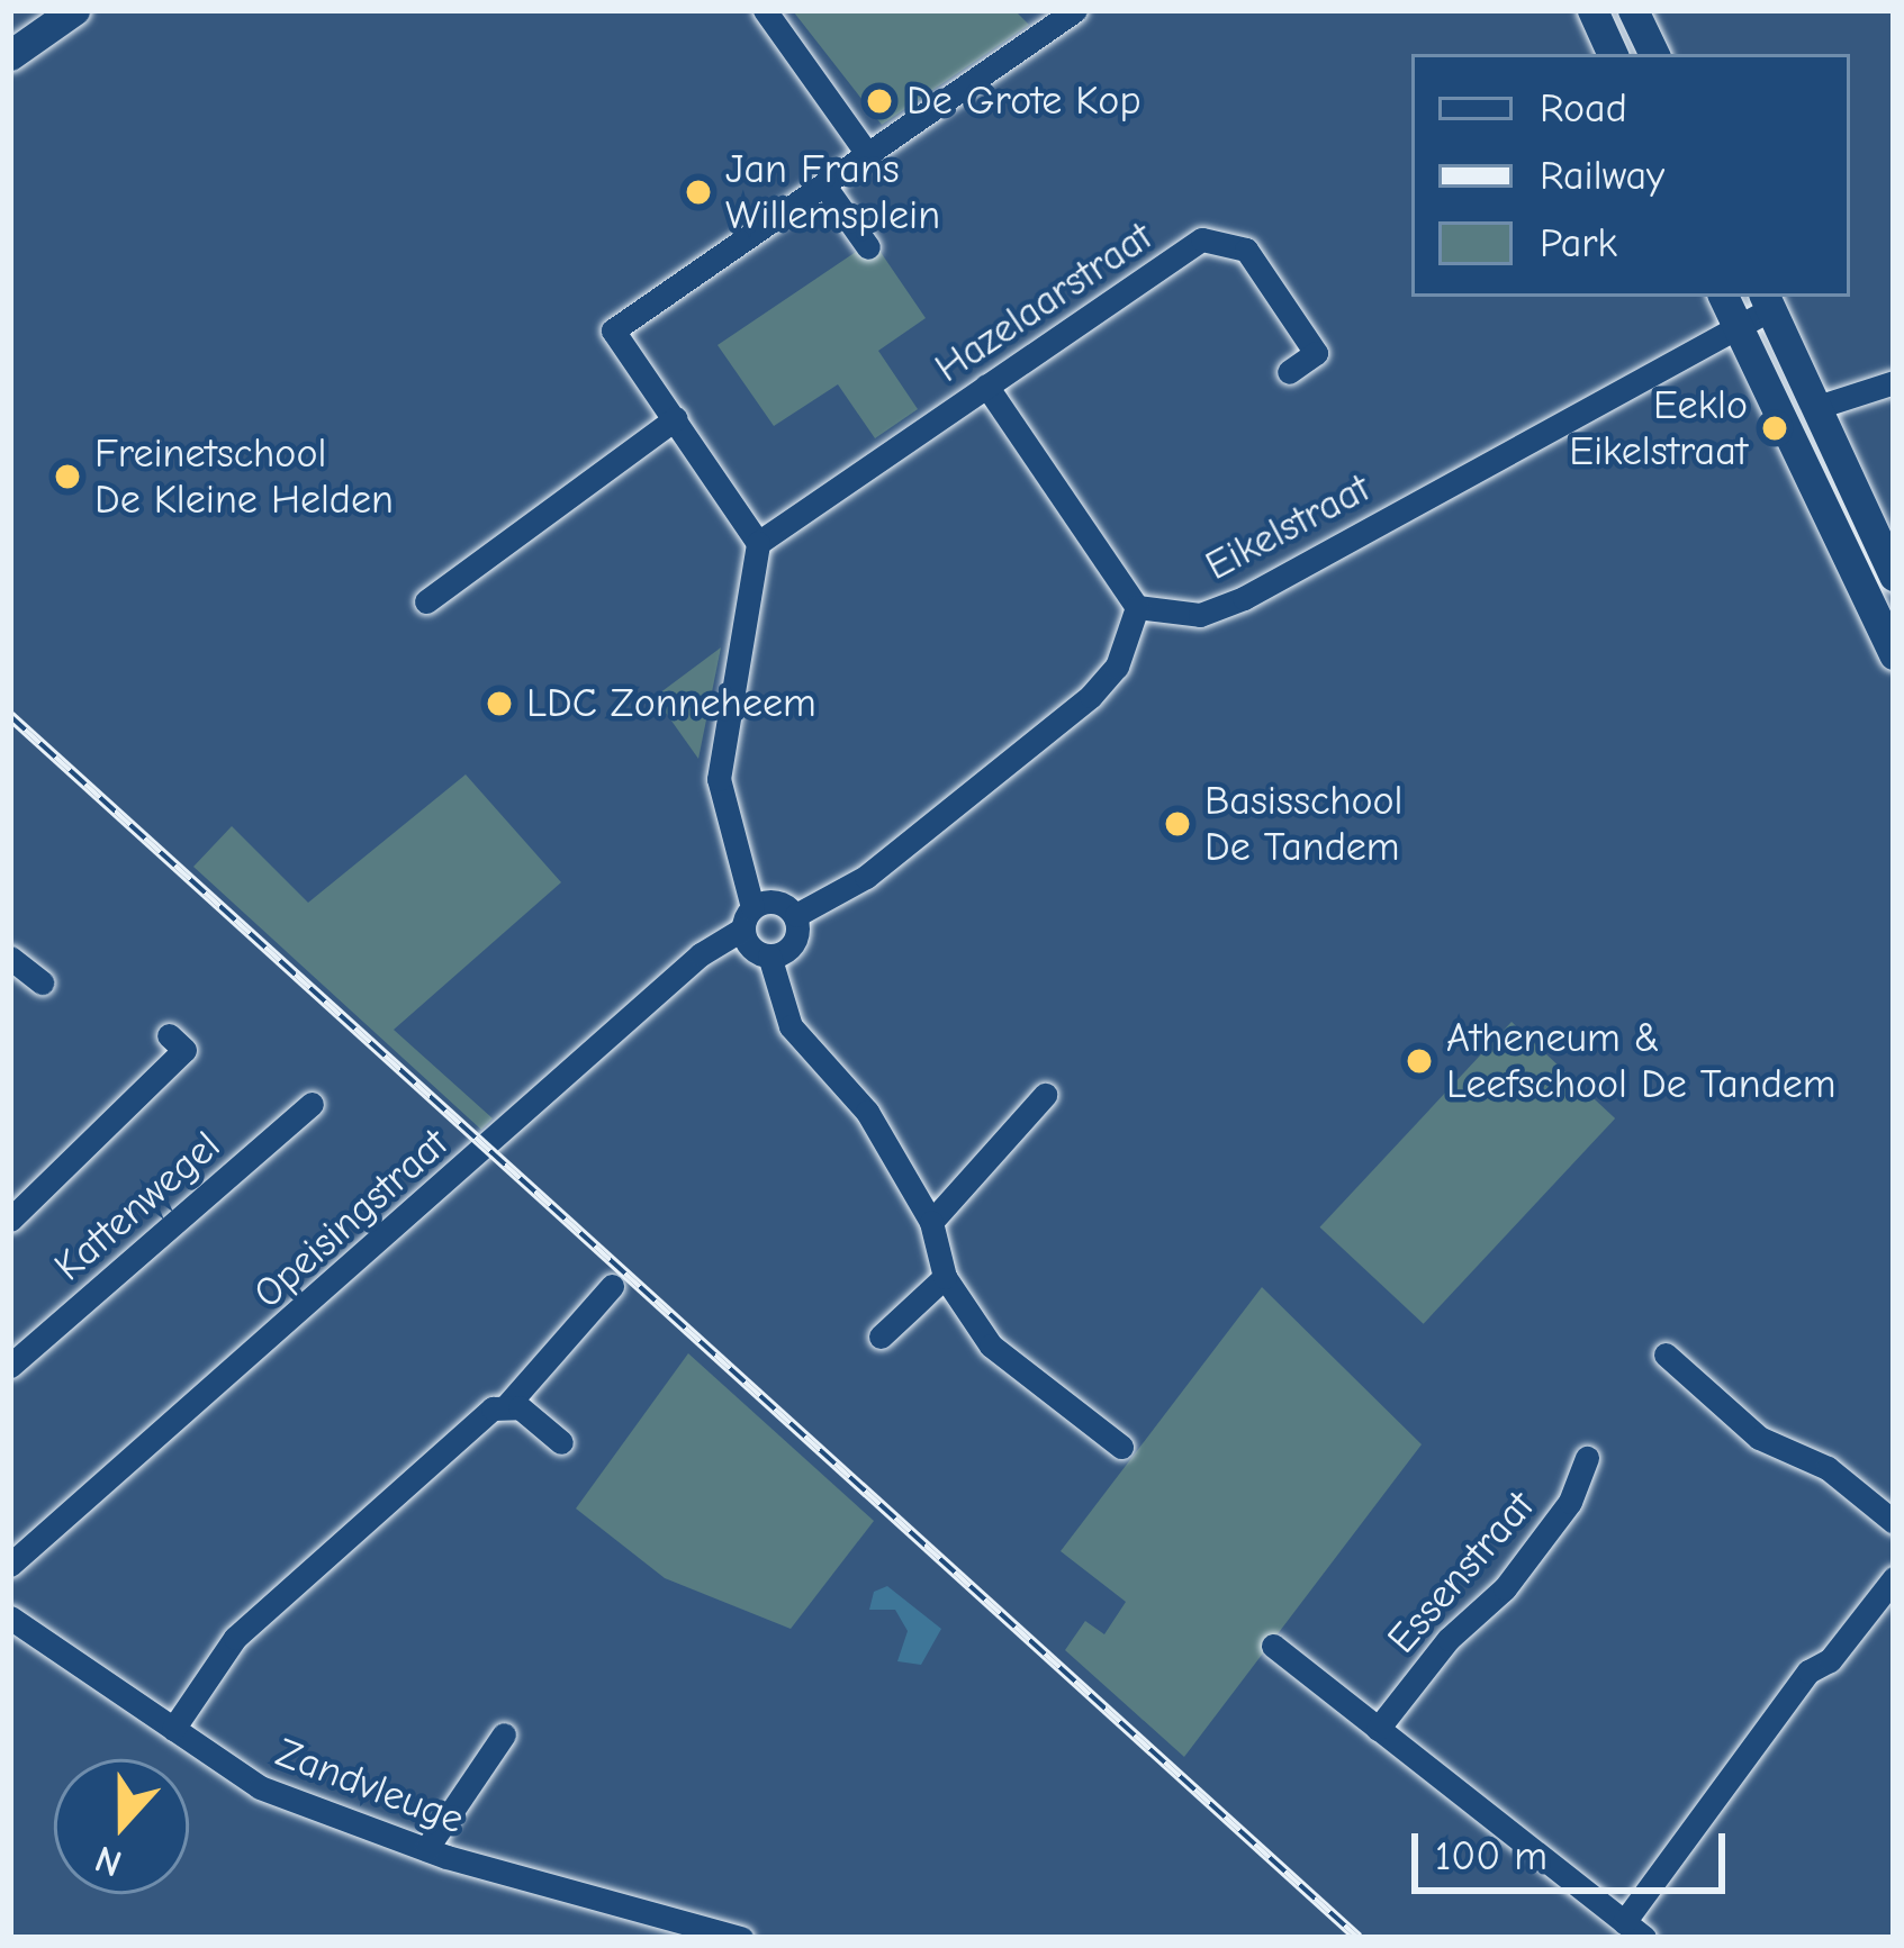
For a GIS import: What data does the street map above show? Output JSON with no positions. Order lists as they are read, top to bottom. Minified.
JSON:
{"streets":{"street":["Hazelaarstraat","Eikelstraat","Kattenwegel","Opeisingstraat","Essenstraat","Zandvleuge"]},"places":["De Grote Kop","Jan Frans Willemsplein","Eeklo Eikelstraat","Freinetschool De Kleine Helden","LDC Zonneheem","Basisschool De Tandem","Atheneum & Leefschool De Tandem"],"legend":["Road","Railway","Park"],"scale_bar":"100 m","north":"bottom"}
